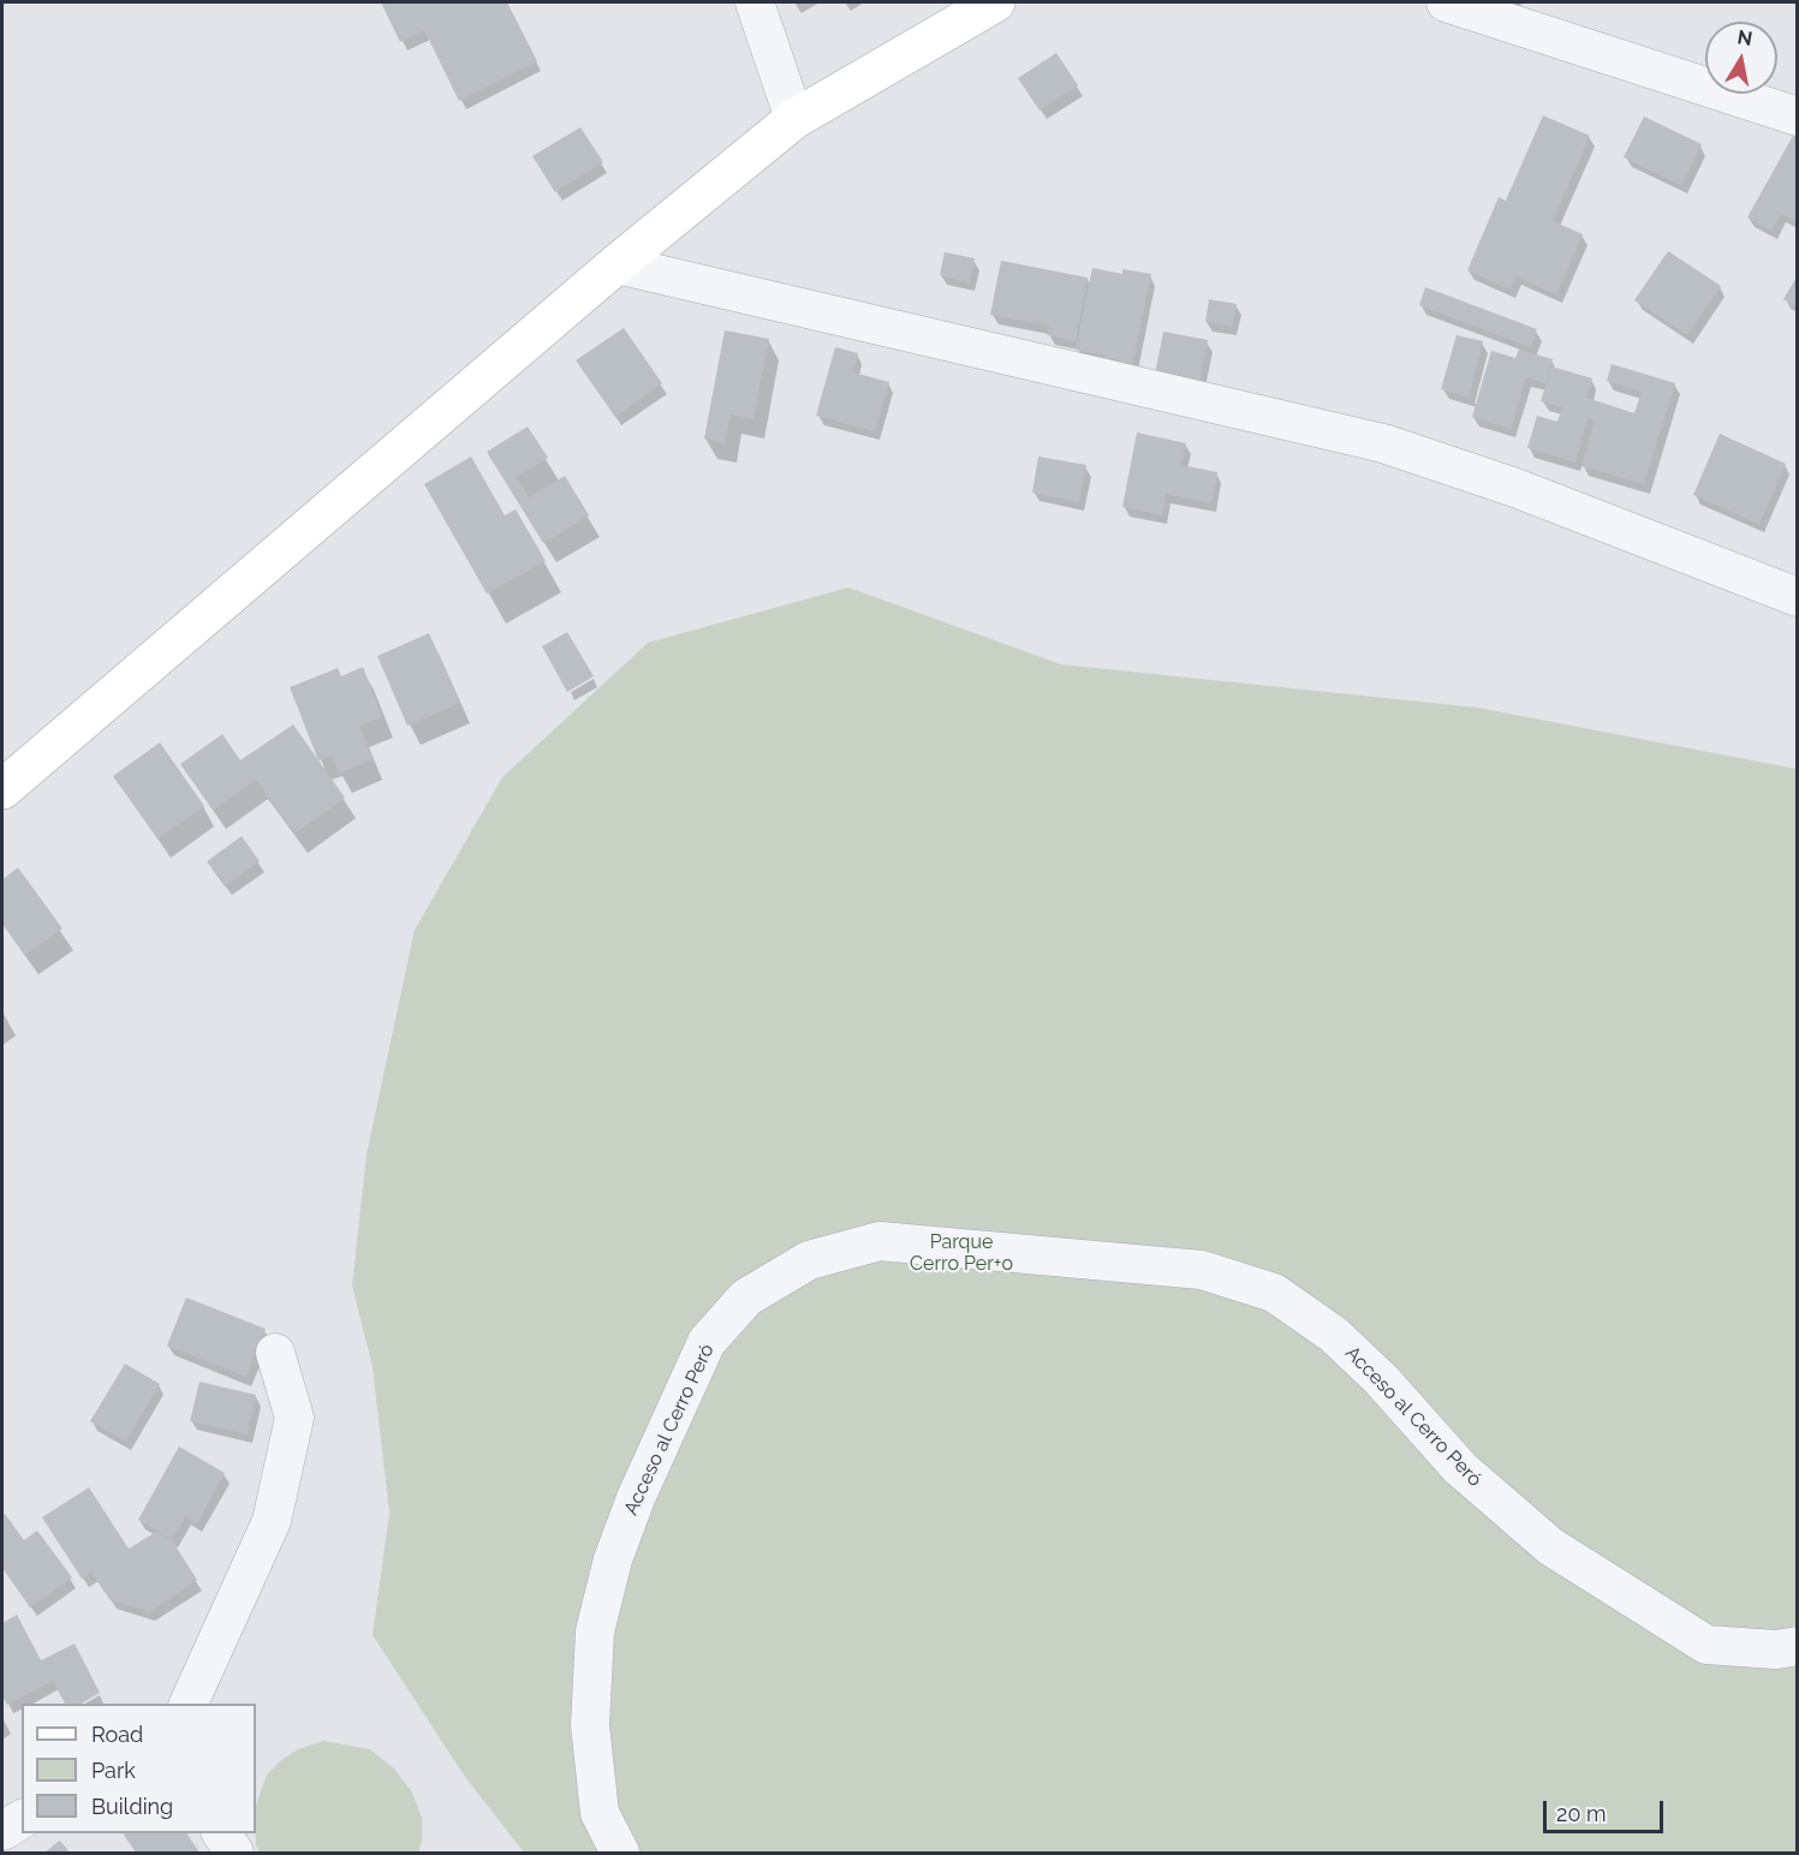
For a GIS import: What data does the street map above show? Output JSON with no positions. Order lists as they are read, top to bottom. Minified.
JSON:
{"streets":{"street":["Acceso al Cerro Peró"]},"parks":["Parque Cerro Per+o"],"legend":["Road","Park","Building"],"scale_bar":"20 m","north":"top"}
